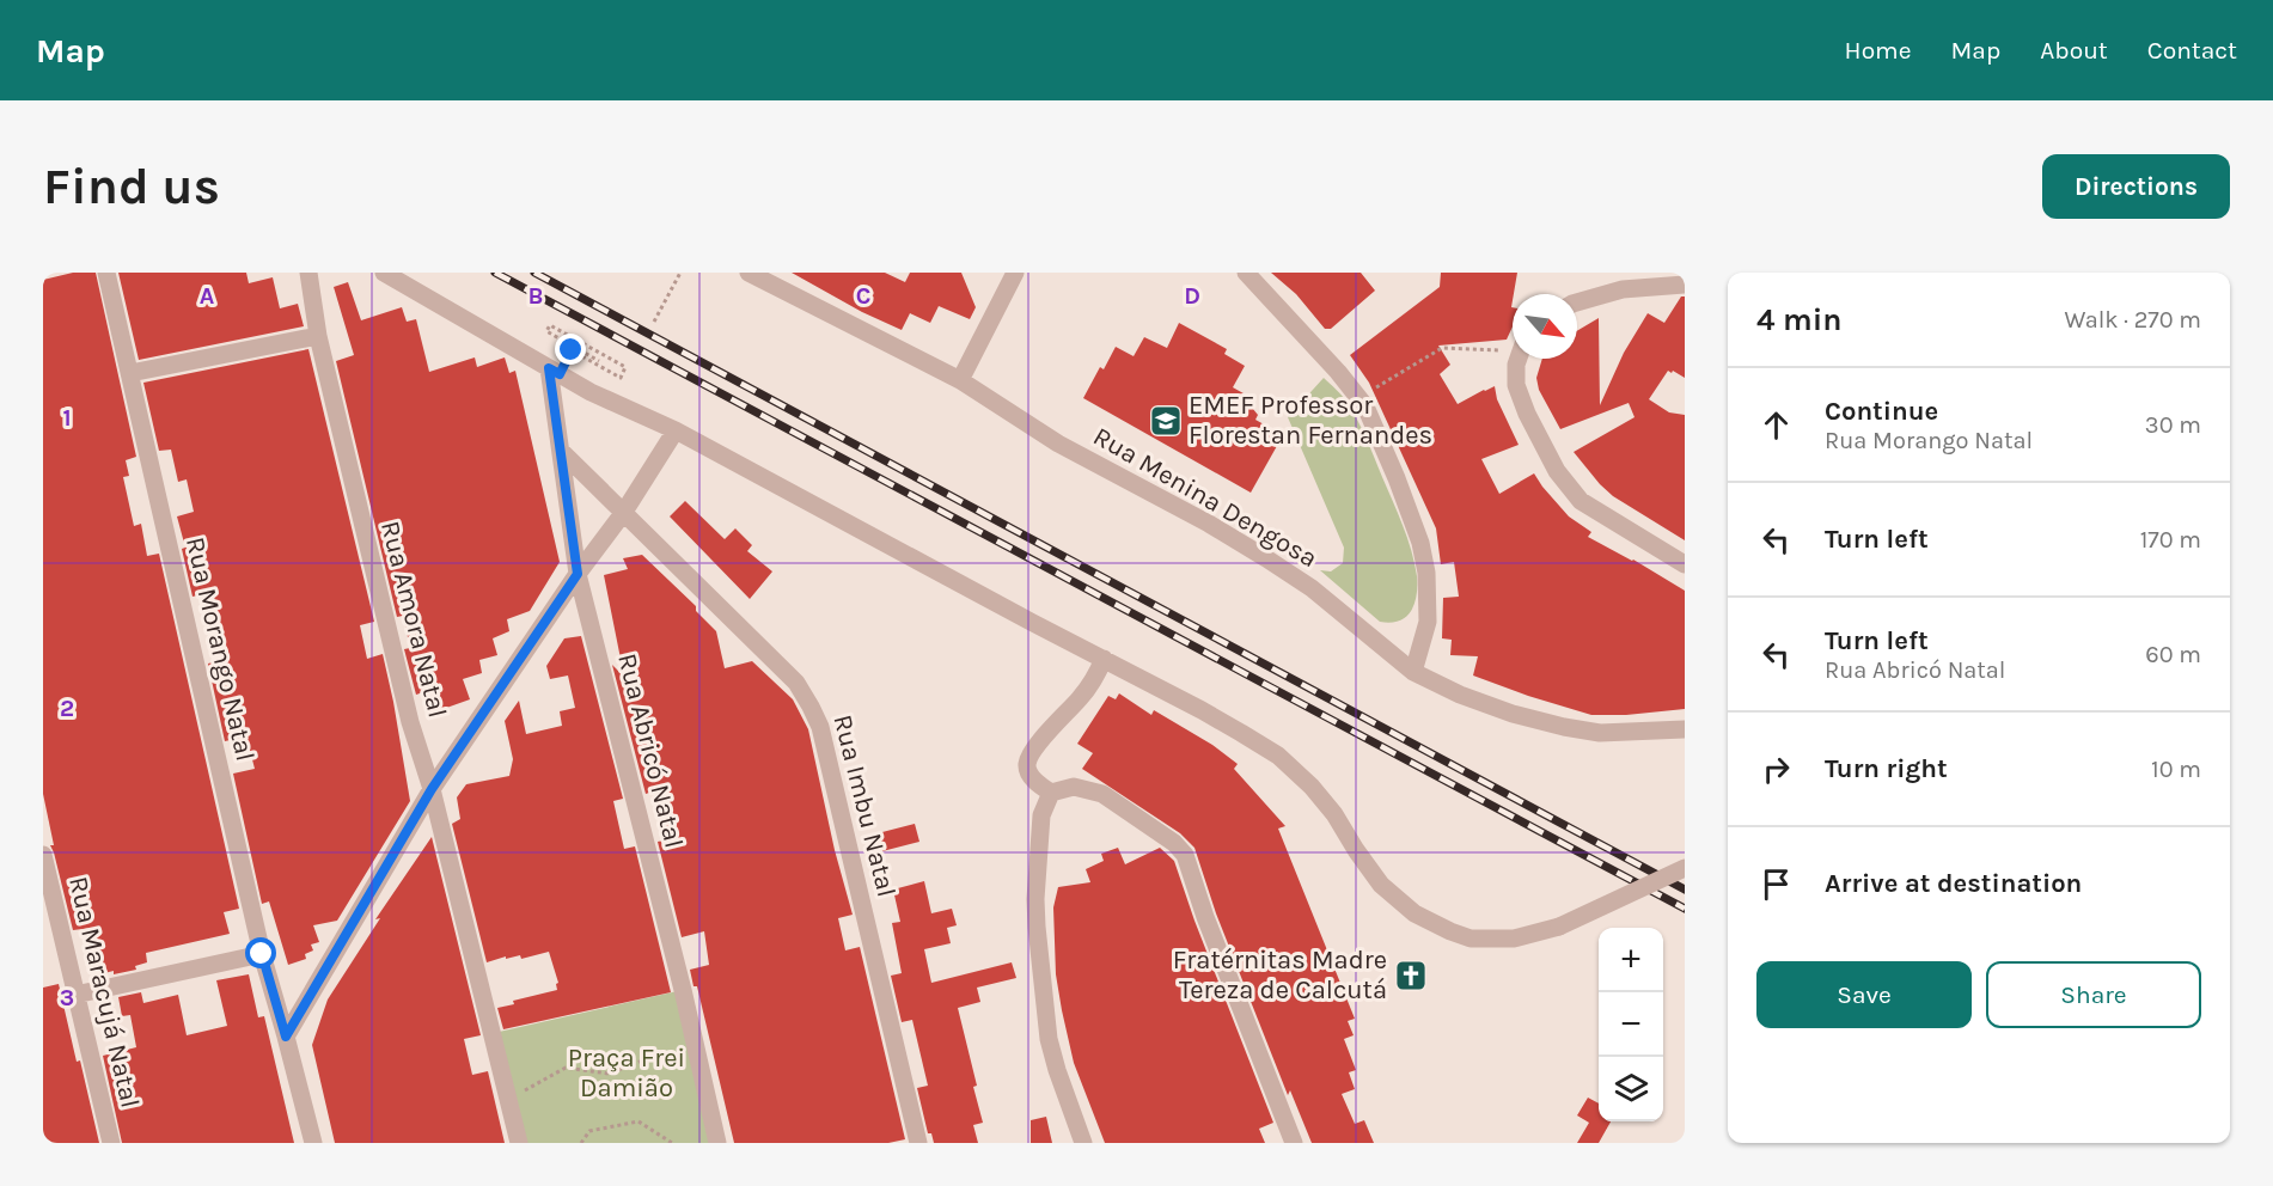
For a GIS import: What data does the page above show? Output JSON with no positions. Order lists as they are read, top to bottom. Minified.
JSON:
{"streets":{"street":["Rua Menina Dengosa","Rua Amora Natal","Rua Morango Natal","Rua Abricó Natal","Rua Imbu Natal","Rua Maracujá Natal"]},"crossings":[["Rua Abricó Natal","Rua Imbu Natal"]],"parks":["Praça Frei Damião"],"places":{"school or university":["EMEF Professor Florestan Fernandes"],"church":["Fratérnitas Madre Tereza de Calcutá"]},"north":"bottom right","page":{"header":"Map","nav":["Home","Map","About","Contact"],"buttons":["Directions",["Save","Share"]],"title":"Find us","heading":["4 min","Walk · 270 m"],"list":[["Continue","Rua Morango Natal","30 m"],["Turn left","170 m"],["Turn left","Rua Abricó Natal","60 m"],["Turn right","10 m"],"Arrive at destination"],"map_buttons":["+","−"]},"grid":{"columns":["A","B","C","D"],"rows":["1","2","3"]}}
